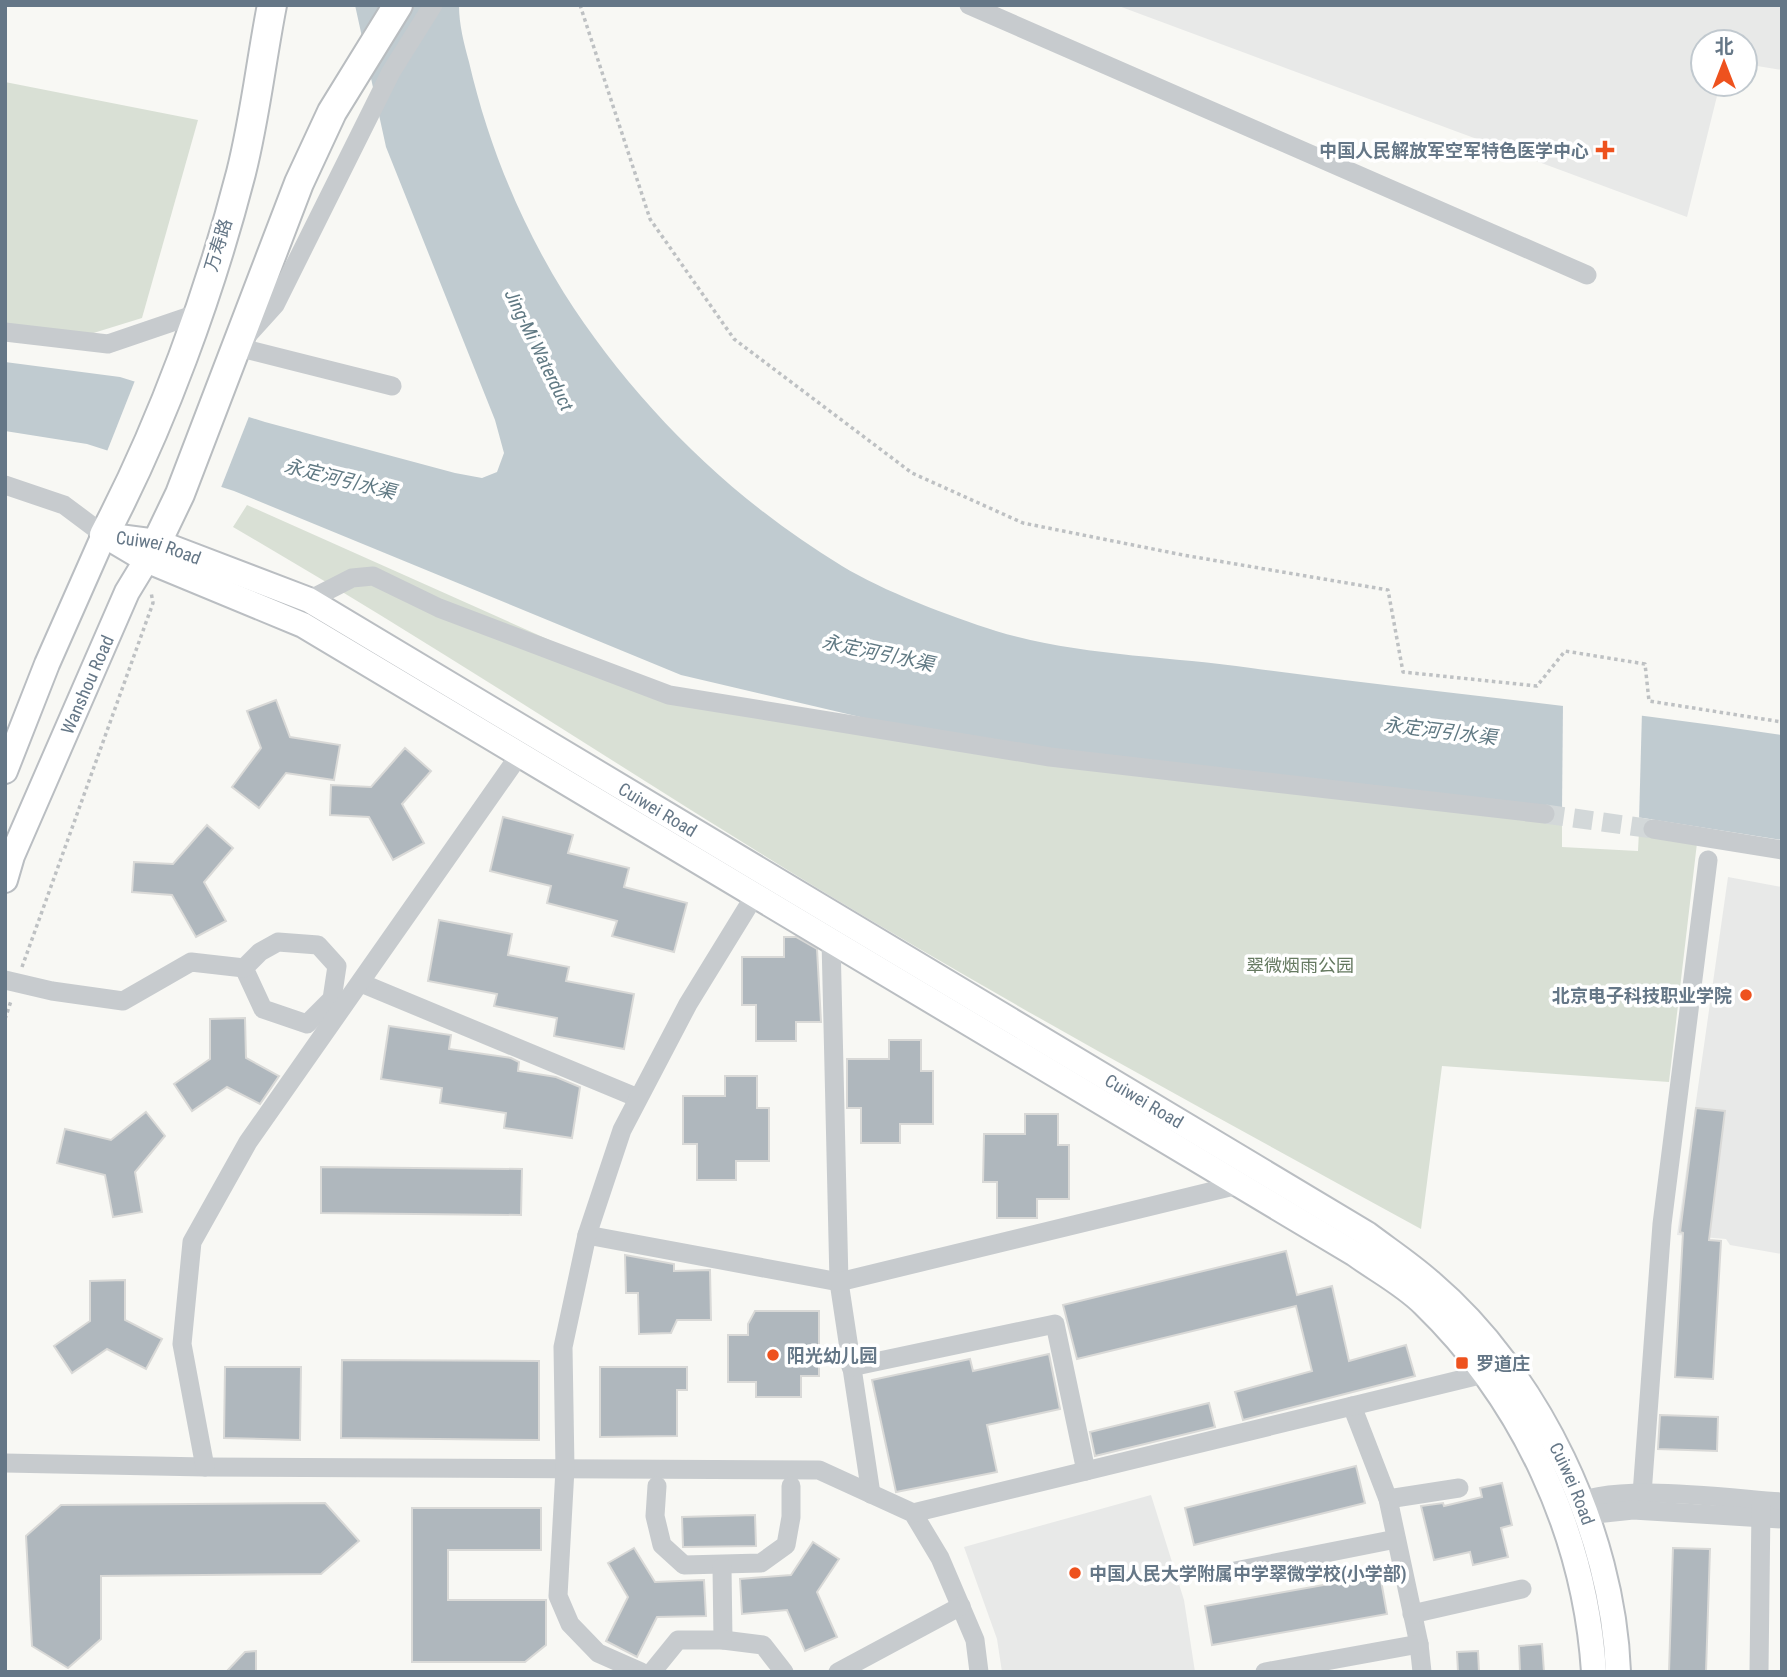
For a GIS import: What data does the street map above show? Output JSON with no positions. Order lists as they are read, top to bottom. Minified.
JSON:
{"streets":{"highway":["万寿路","Wanshou Road"],"main road":["Cuiwei Road"]},"crossings":[["万寿路","Cuiwei Road"],["Cuiwei Road","Wanshou Road"]],"water":["Jing-Mi Waterduct","永定河引水渠"],"parks":["翠微烟雨公园"],"places":{"health":["中国人民解放军空军特色医学中心"],"other":["北京电子科技职业学院","阳光幼儿园","中国人民大学附属中学翠微学校(小学部)"],"transit":["罗道庄"]},"north":"top"}
